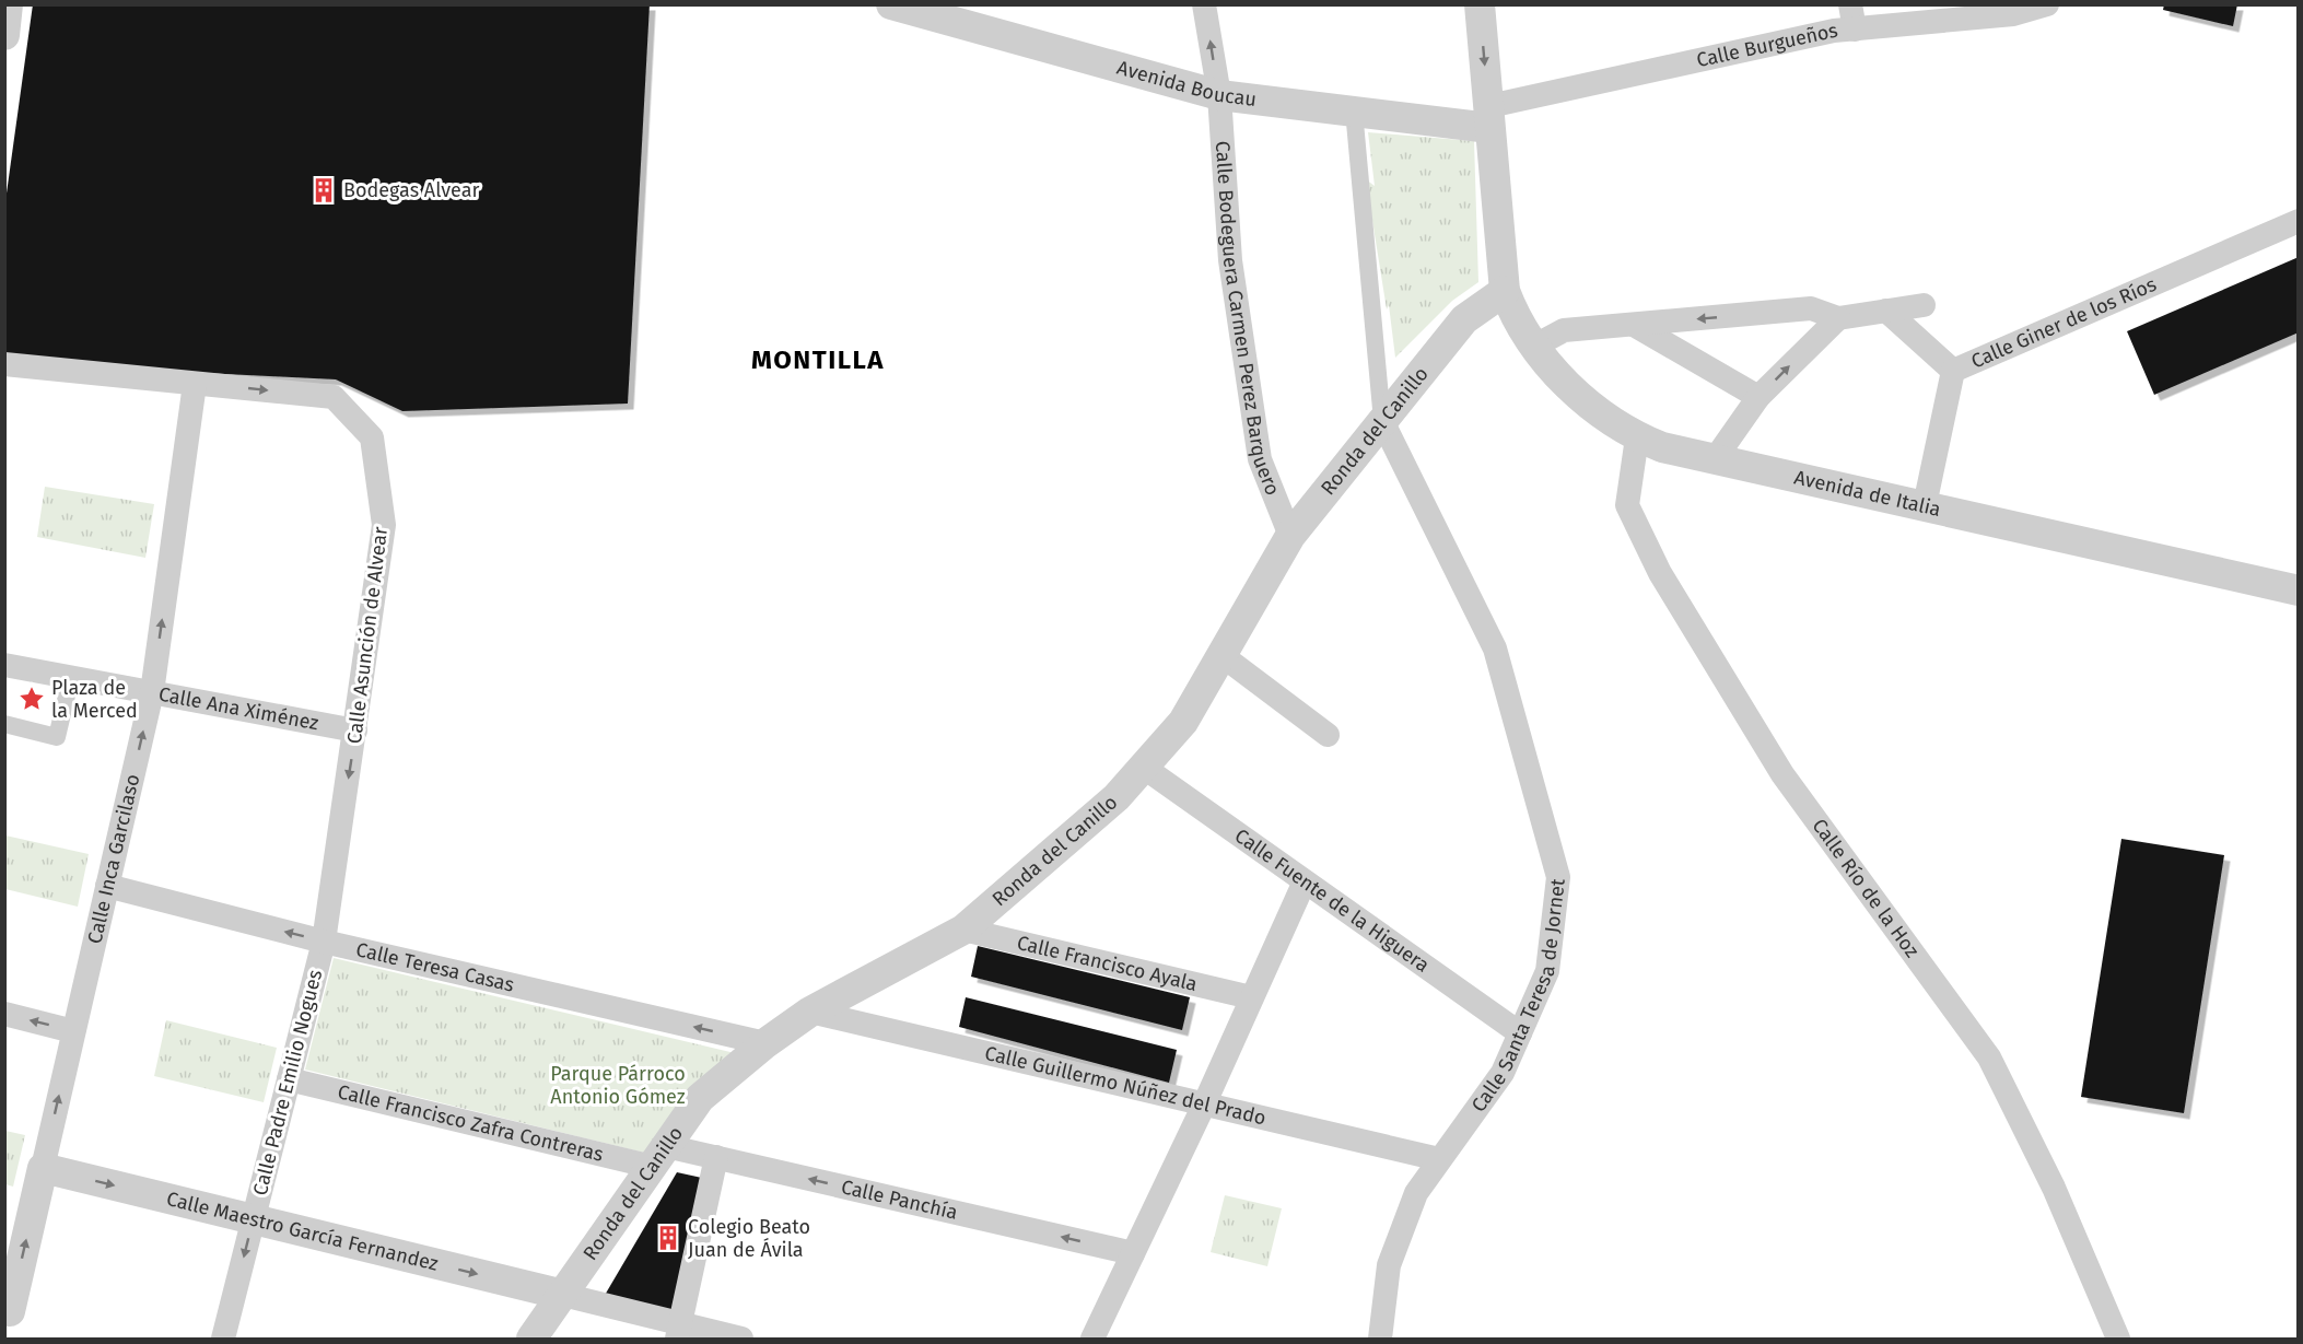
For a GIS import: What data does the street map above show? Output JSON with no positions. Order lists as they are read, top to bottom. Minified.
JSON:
{"streets":{"street":["Calle Burgueños","Avenida Boucau","Calle Bodeguera Carmen Perez Barquero","Calle Giner de los Ríos","Ronda del Canillo","Avenida de Italia","Calle Asunción de Alvear","Calle Ana Ximénez","Calle Inca Garcilaso","Calle Río de la Hoz","Calle Fuente de la Higuera","Calle Francisco Ayala","Calle Teresa Casas","Calle Santa Teresa de Jornet","Calle Padre Emilio Nogues","Calle Guillermo Núñez del Prado","Calle Francisco Zafra Contreras","Calle Panchía","Calle Maestro García Fernandez"]},"crossings":[["Calle Burgueños","Avenida Boucau"],["Calle Burgueños","Avenida de Italia"],["Avenida Boucau","Calle Bodeguera Carmen Perez Barquero"],["Avenida Boucau","Avenida de Italia"],["Calle Bodeguera Carmen Perez Barquero","Ronda del Canillo"],["Calle Giner de los Ríos","Avenida de Italia"],["Ronda del Canillo","Avenida de Italia"],["Ronda del Canillo","Calle Fuente de la Higuera"],["Ronda del Canillo","Calle Francisco Ayala"],["Ronda del Canillo","Calle Teresa Casas"],["Ronda del Canillo","Calle Santa Teresa de Jornet"],["Ronda del Canillo","Calle Guillermo Núñez del Prado"],["Ronda del Canillo","Calle Francisco Zafra Contreras"],["Ronda del Canillo","Calle Panchía"],["Ronda del Canillo","Calle Maestro García Fernandez"],["Avenida de Italia","Calle Río de la Hoz"],["Calle Asunción de Alvear","Calle Ana Ximénez"],["Calle Asunción de Alvear","Calle Inca Garcilaso"],["Calle Asunción de Alvear","Calle Teresa Casas"],["Calle Asunción de Alvear","Calle Padre Emilio Nogues"],["Calle Ana Ximénez","Calle Inca Garcilaso"],["Calle Inca Garcilaso","Calle Teresa Casas"],["Calle Inca Garcilaso","Calle Maestro García Fernandez"],["Calle Fuente de la Higuera","Calle Santa Teresa de Jornet"],["Calle Teresa Casas","Calle Padre Emilio Nogues"],["Calle Santa Teresa de Jornet","Calle Guillermo Núñez del Prado"],["Calle Padre Emilio Nogues","Calle Francisco Zafra Contreras"],["Calle Padre Emilio Nogues","Calle Maestro García Fernandez"],["Calle Francisco Zafra Contreras","Calle Panchía"]],"one_way":["Calle Asunción de Alvear","Calle Inca Garcilaso","Calle Teresa Casas","Calle Panchía","Calle Maestro García Fernandez"],"districts":["MONTILLA"],"parks":["Parque Párroco Antonio Gómez"],"places":{"building":["Bodegas Alvear","Colegio Beato Juan de Ávila"],"place":["Plaza de la Merced"]}}
